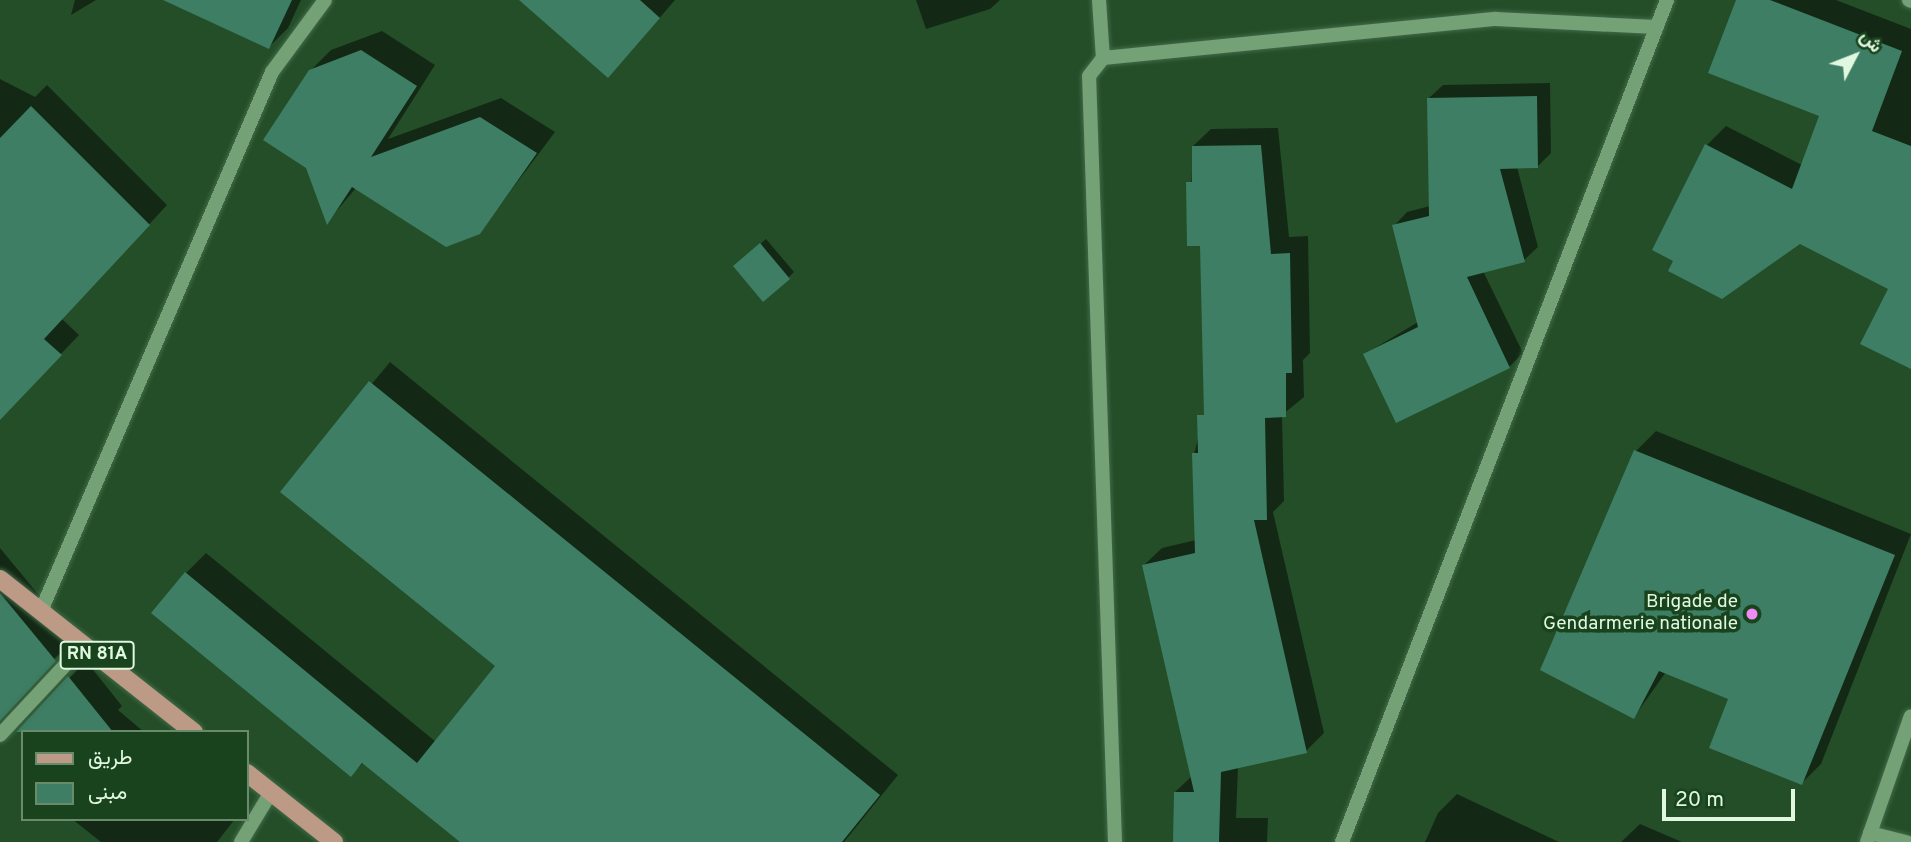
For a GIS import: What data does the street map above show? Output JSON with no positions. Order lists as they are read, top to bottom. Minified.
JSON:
{"streets":{"main road":["RN 81A"]},"places":["Brigade de Gendarmerie nationale"],"legend":["طريق","مبنى"],"scale_bar":"20 m","north":"top right"}
